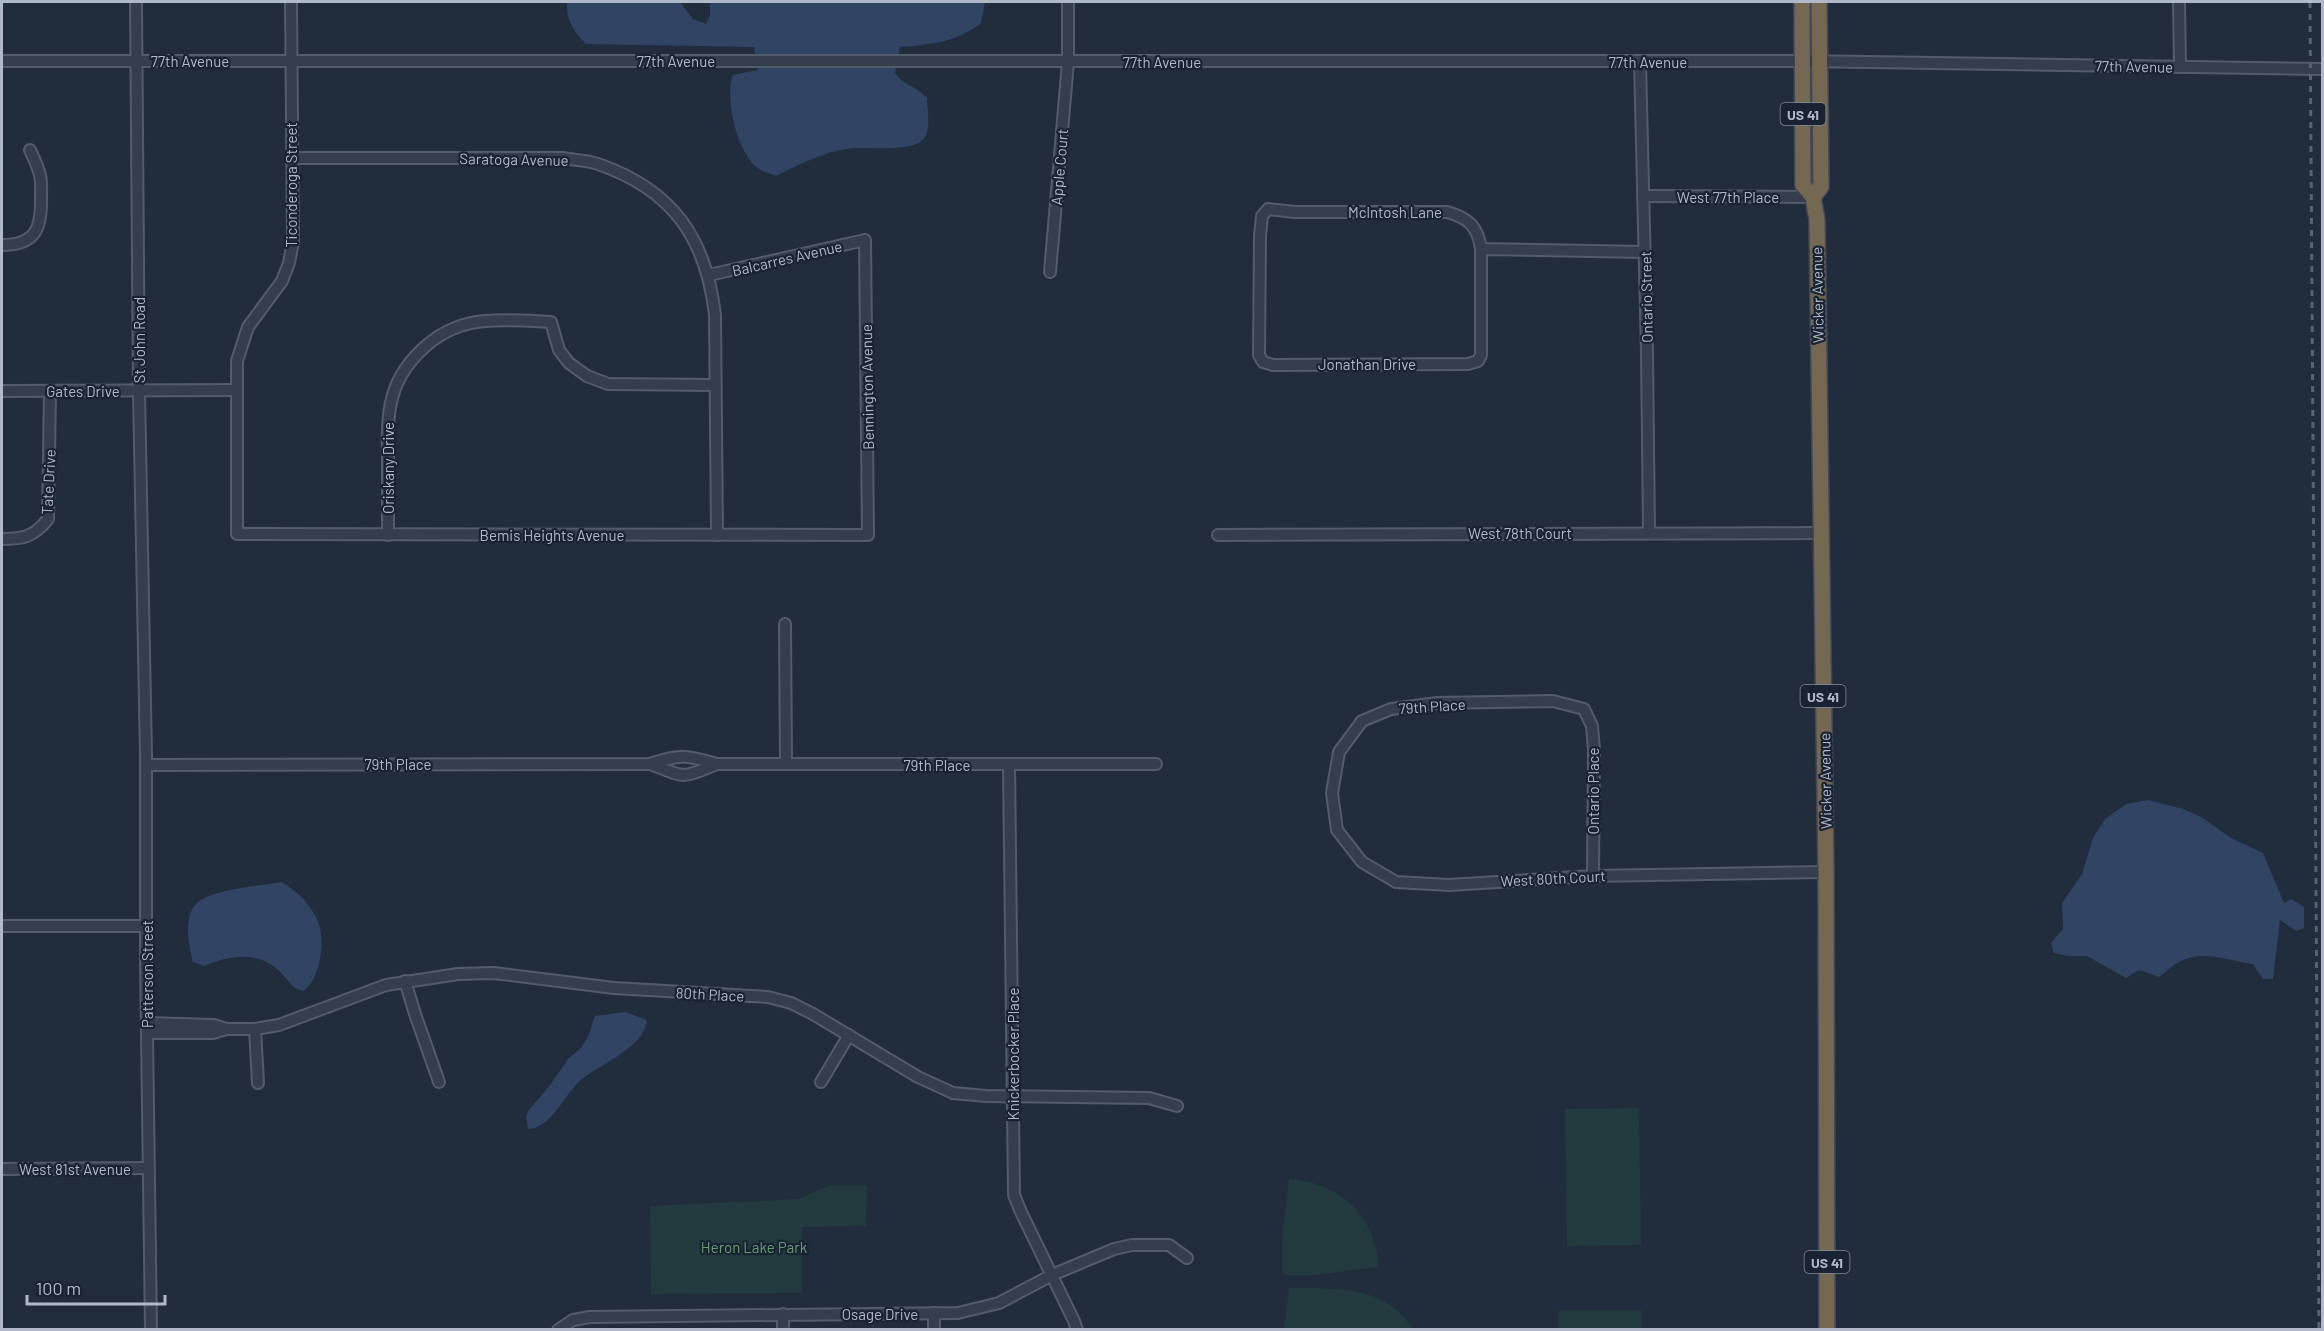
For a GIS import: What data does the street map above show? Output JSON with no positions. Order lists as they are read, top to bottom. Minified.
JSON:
{"streets":{"highway":["US 41","Wicker Avenue"],"street":["77th Avenue","Saratoga Avenue","Apple Court","Ticonderoga Street","West 77th Place","Mclntosh Lane","Balcarres Avenue","Ontario Street","St John Road","Jonathan Drive","Bennington Avenue","Gates Drive","Oriskany Drive","Tate Drive","West 78th Court","Bemis Heights Avenue","79th Place","Ontario Place","West 80th Court","Patterson Street","80th Place","Knickerbocker Place","West 81st Avenue","Osage Drive"]},"crossings":[["77th Avenue","Apple Court"],["77th Avenue","Ticonderoga Street"],["77th Avenue","Wicker Avenue"],["77th Avenue","Ontario Street"],["77th Avenue","St John Road"],["Saratoga Avenue","Ticonderoga Street"],["Saratoga Avenue","Balcarres Avenue"],["Saratoga Avenue","Oriskany Drive"],["Saratoga Avenue","Bemis Heights Avenue"],["Ticonderoga Street","Gates Drive"],["Ticonderoga Street","Bemis Heights Avenue"],["West 77th Place","Wicker Avenue"],["West 77th Place","Ontario Street"],["Mclntosh Lane","Jonathan Drive"],["Balcarres Avenue","Bennington Avenue"],["Wicker Avenue","West 78th Court"],["Wicker Avenue","West 80th Court"],["Ontario Street","West 78th Court"],["St John Road","Gates Drive"],["St John Road","Patterson Street"],["Bennington Avenue","Bemis Heights Avenue"],["Gates Drive","Tate Drive"],["Oriskany Drive","Bemis Heights Avenue"],["79th Place","Ontario Place"],["79th Place","West 80th Court"],["79th Place","Patterson Street"],["79th Place","Knickerbocker Place"],["Ontario Place","West 80th Court"],["Patterson Street","80th Place"],["Patterson Street","West 81st Avenue"],["80th Place","Knickerbocker Place"],["Knickerbocker Place","Osage Drive"]],"parks":["Heron Lake Park"],"scale_bar":"100 m"}
